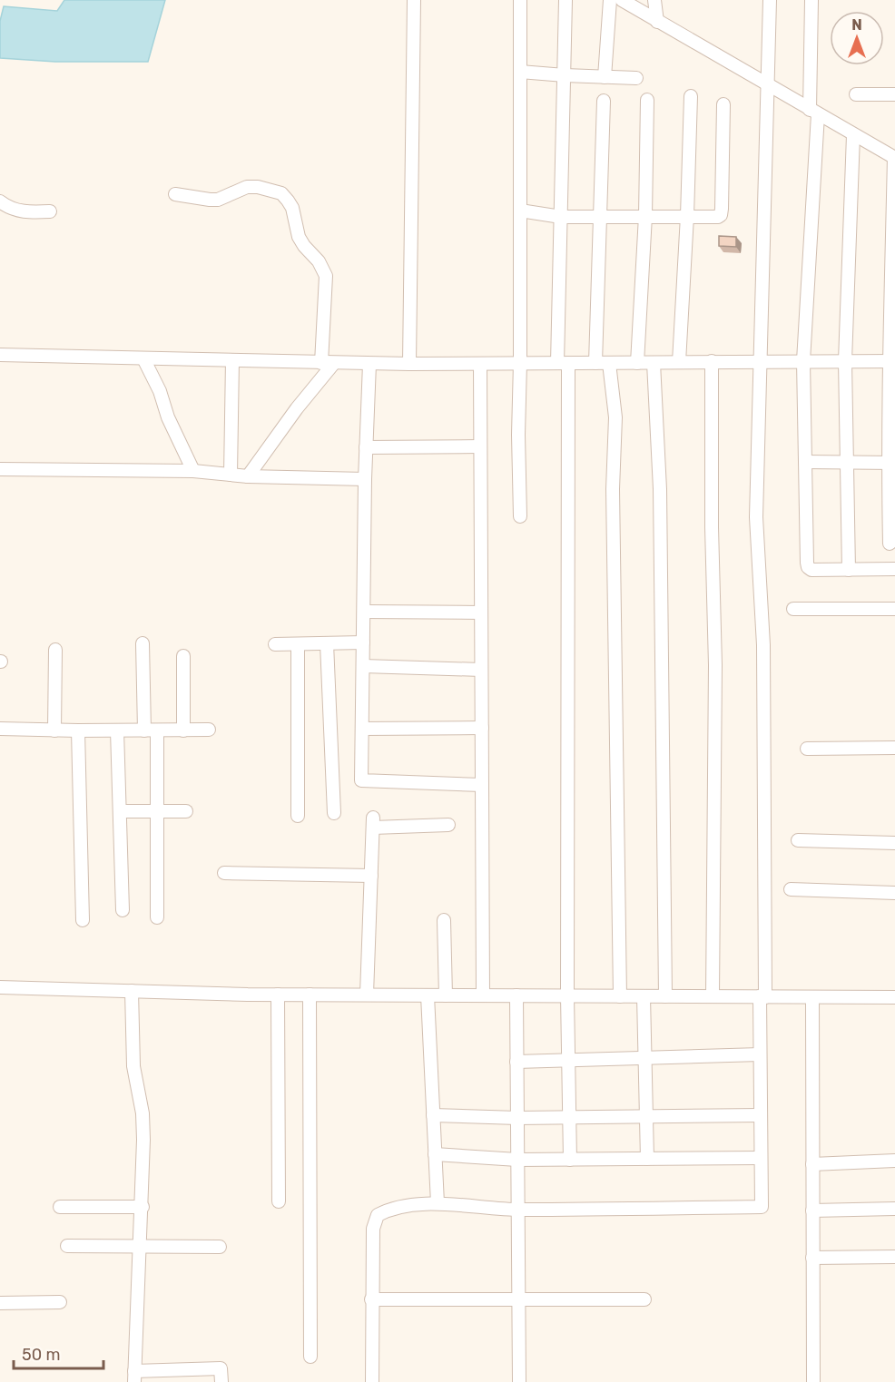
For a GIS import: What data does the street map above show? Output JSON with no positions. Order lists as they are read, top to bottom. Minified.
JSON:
{"scale_bar":"50 m","north":"top"}
